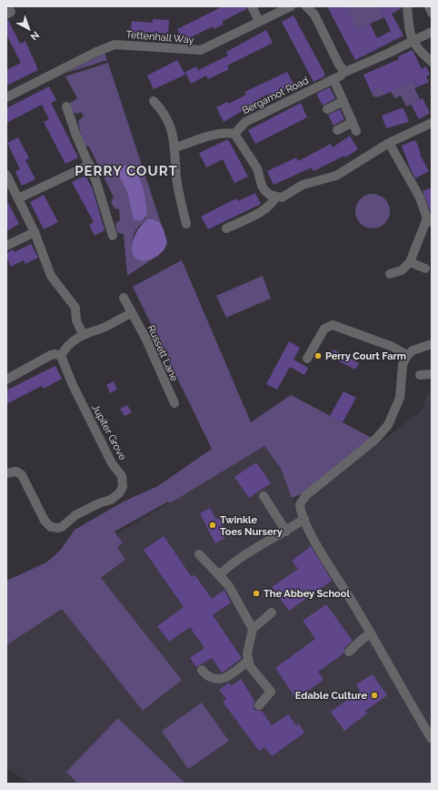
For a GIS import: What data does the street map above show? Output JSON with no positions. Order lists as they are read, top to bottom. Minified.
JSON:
{"streets":{"street":["Tettenhall Way","Bergamot Road","Russett Lane","Jupiter Grove"]},"districts":["PERRY COURT"],"places":["Perry Court Farm","Twinkle Toes Nursery","The Abbey School","Edable Culture"],"north":"bottom right"}
